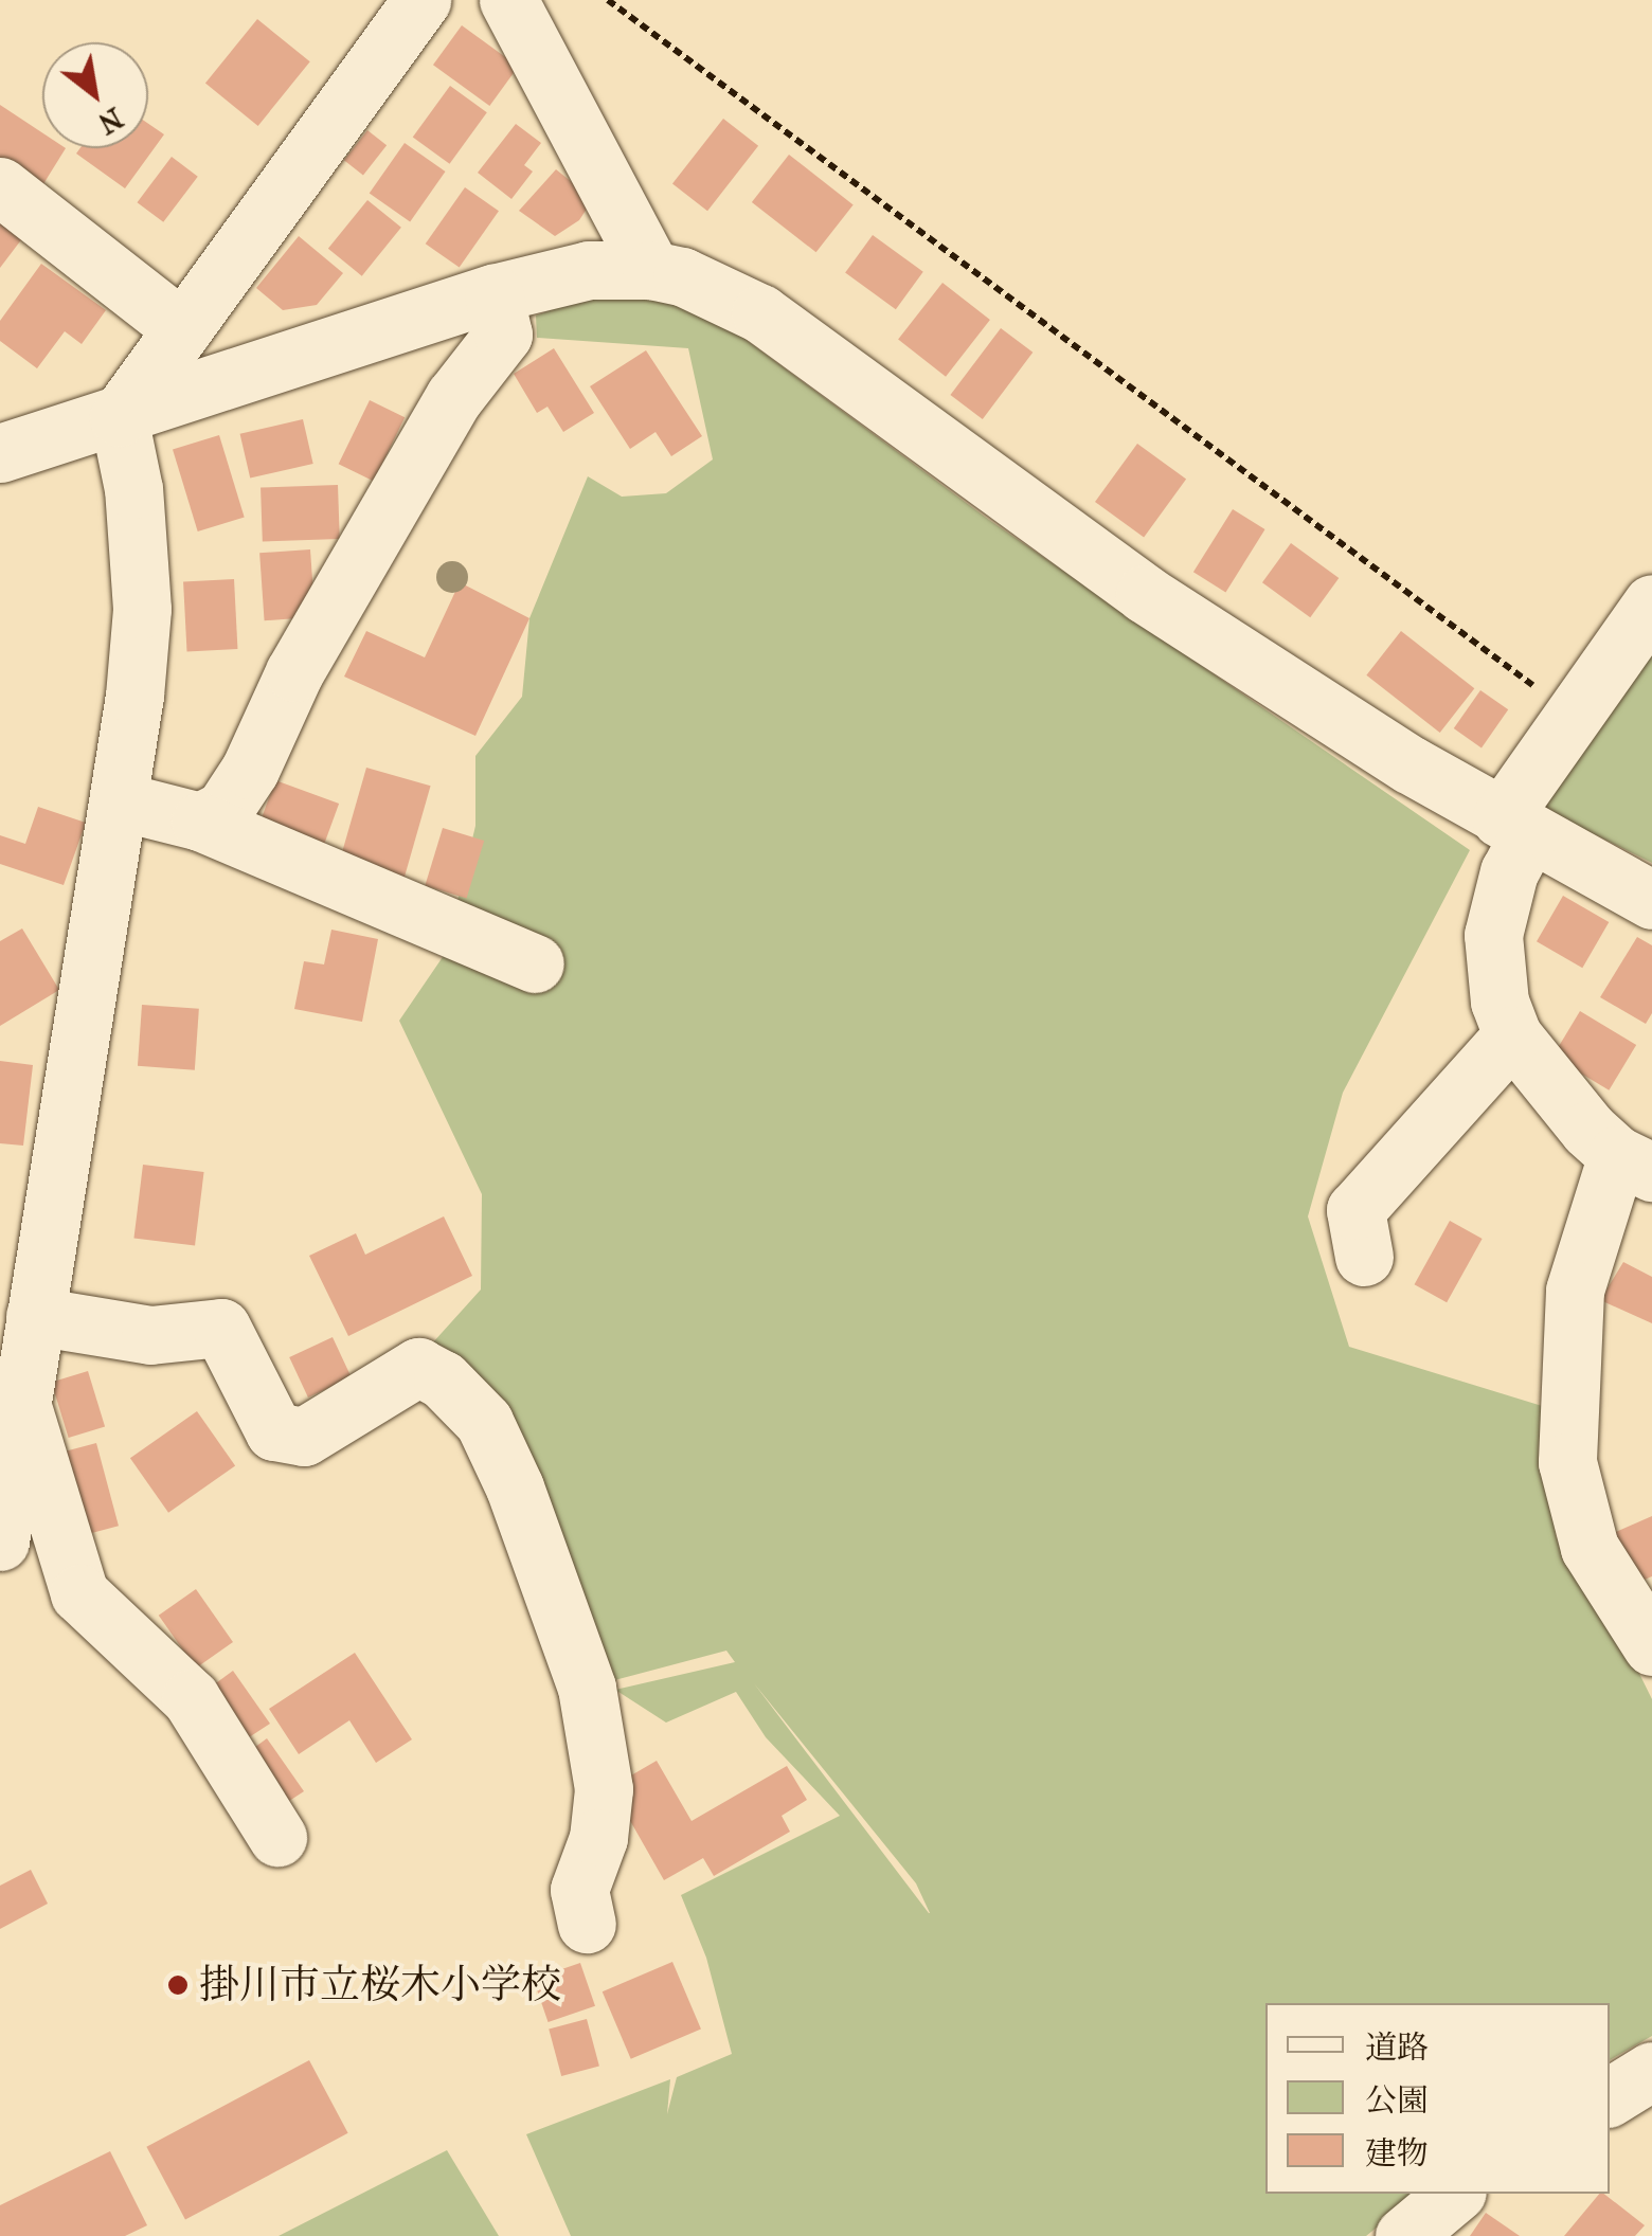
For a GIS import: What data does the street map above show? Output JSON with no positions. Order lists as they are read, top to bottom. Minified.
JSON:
{"places":["掛川市立桜木小学校"],"legend":["道路","公園","建物"],"north":"bottom right"}
